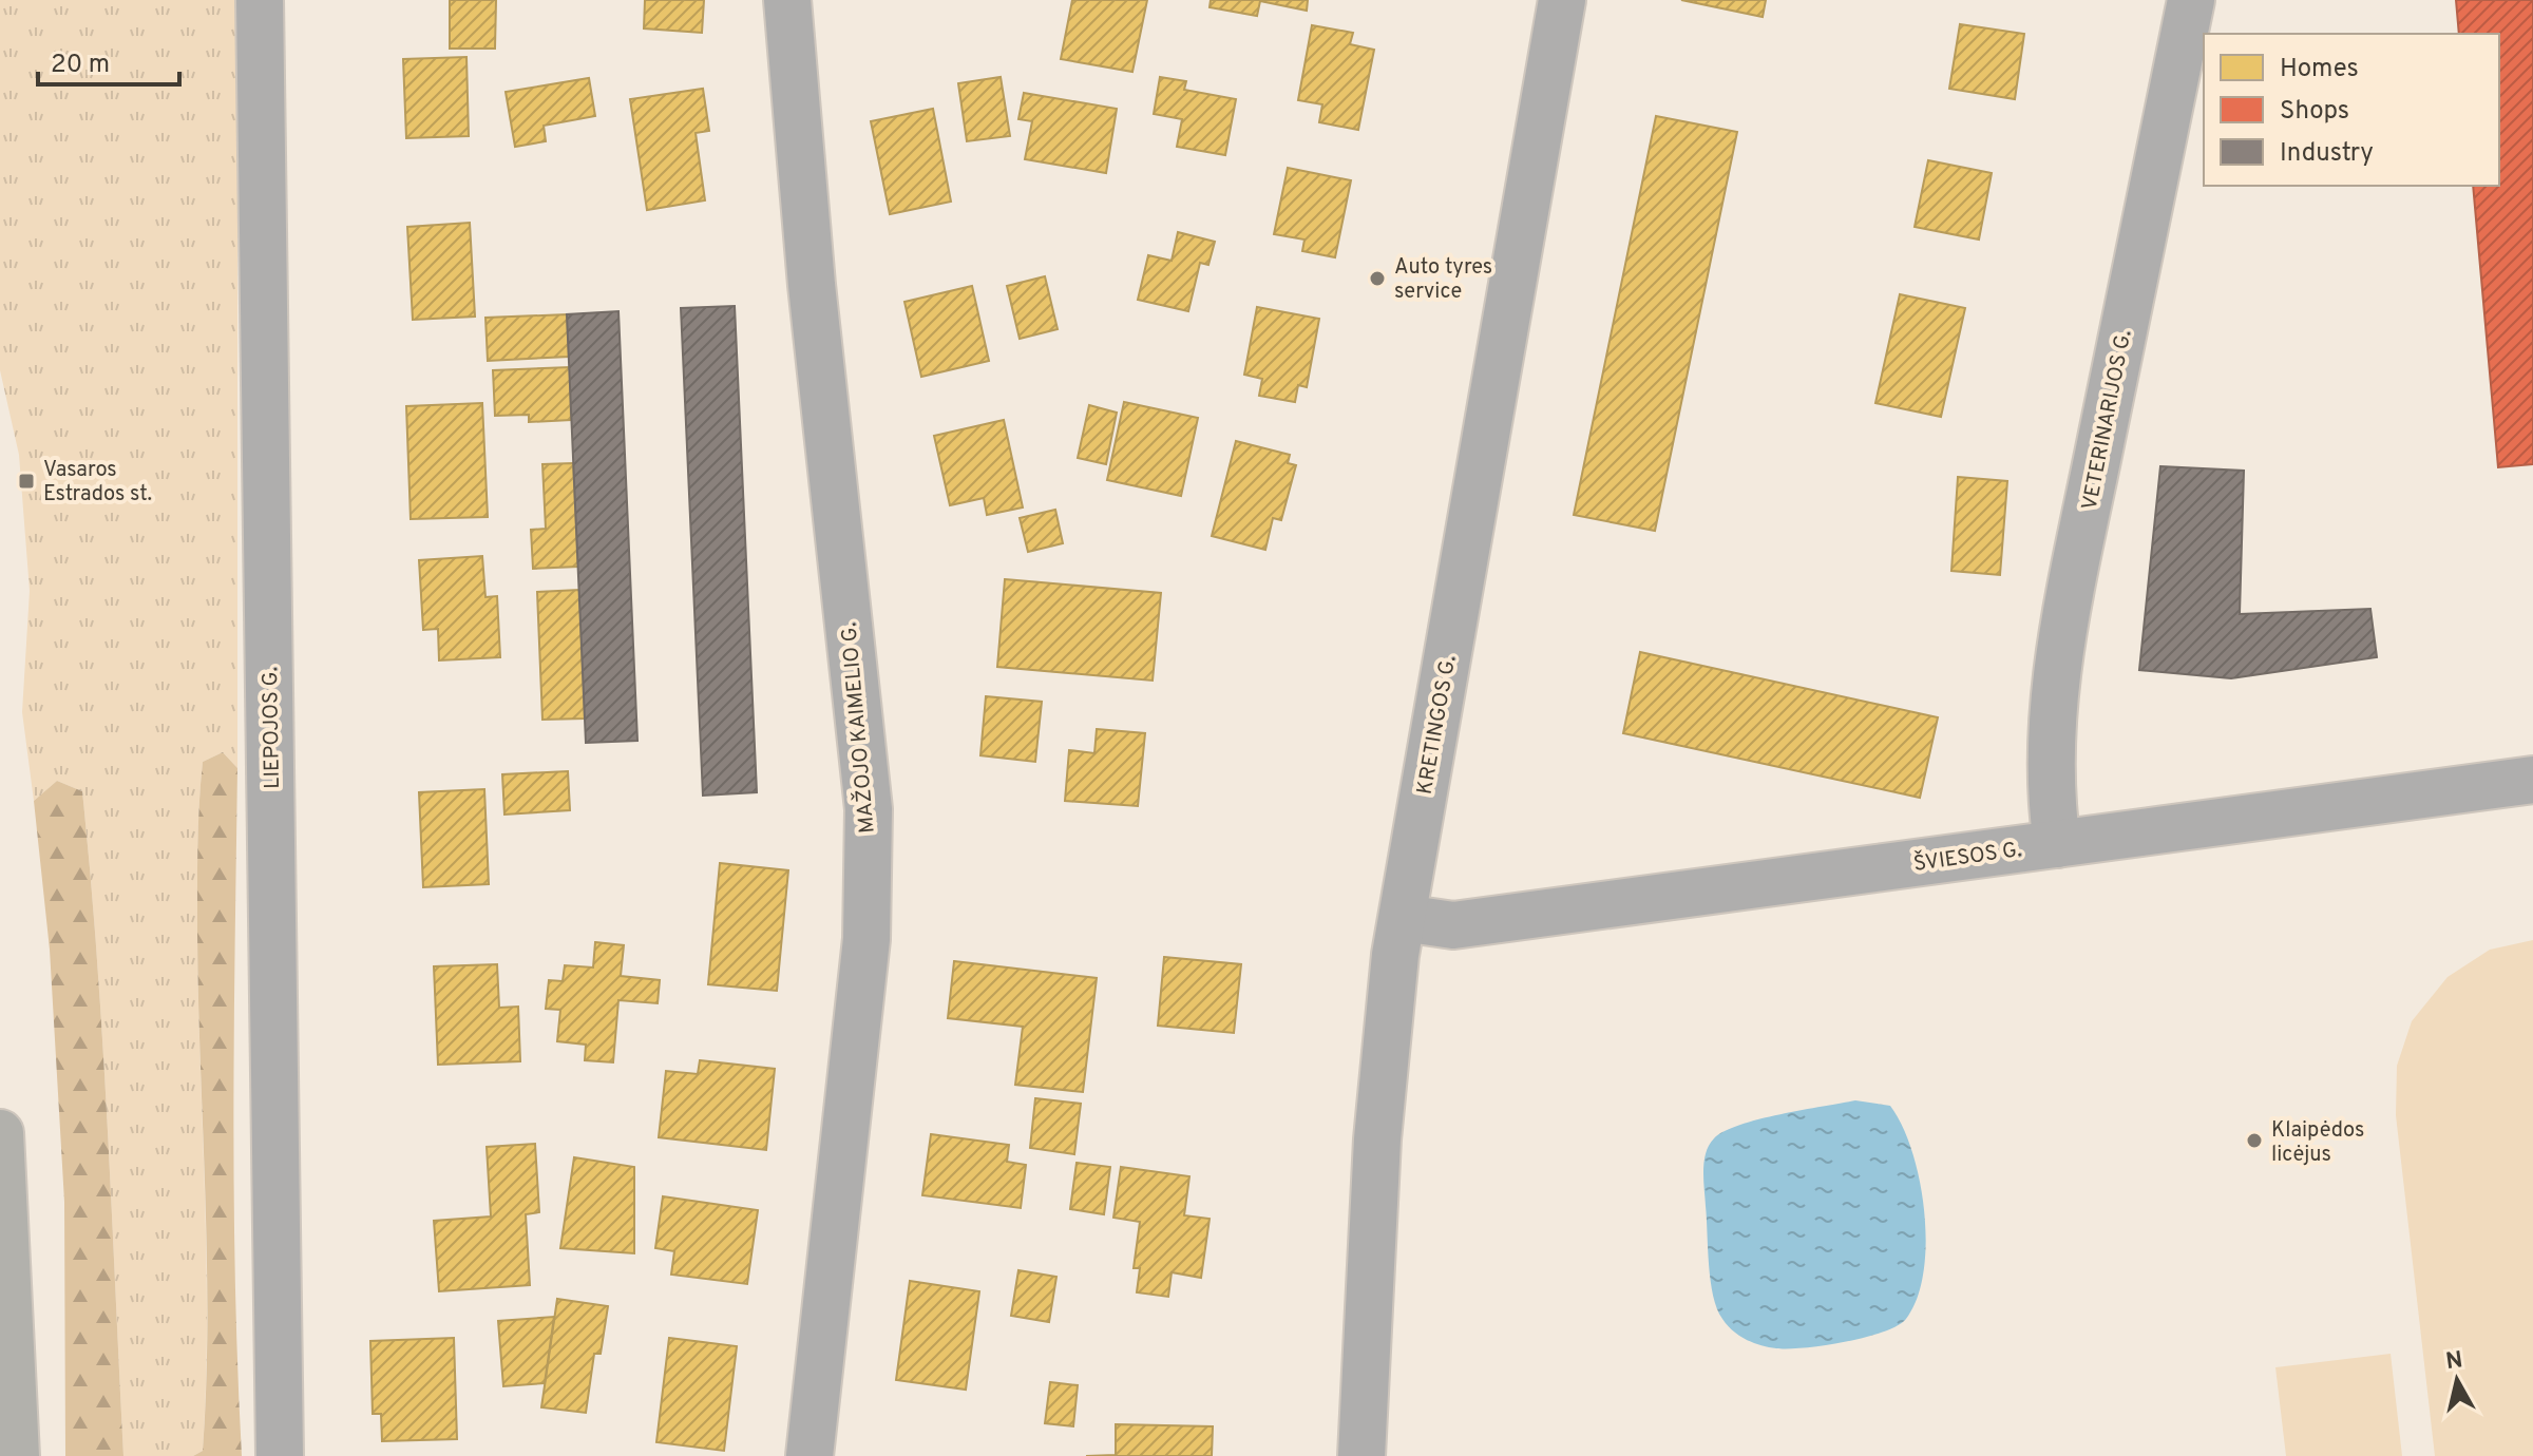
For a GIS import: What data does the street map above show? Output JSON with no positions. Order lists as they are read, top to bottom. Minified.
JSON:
{"streets":{"street":["VETERINARIJOS G.","KRETINGOS G.","LIEPOJOS G.","MAŽOJO KAIMELIO G.","ŠVIESOS G."]},"crossings":[["VETERINARIJOS G.","ŠVIESOS G."],["KRETINGOS G.","ŠVIESOS G."]],"places":{"other":["Auto tyres service","Klaipėdos licėjus"],"transit":["Vasaros Estrados st."]},"legend":["Homes","Shops","Industry"],"scale_bar":"20 m","north":"top"}
